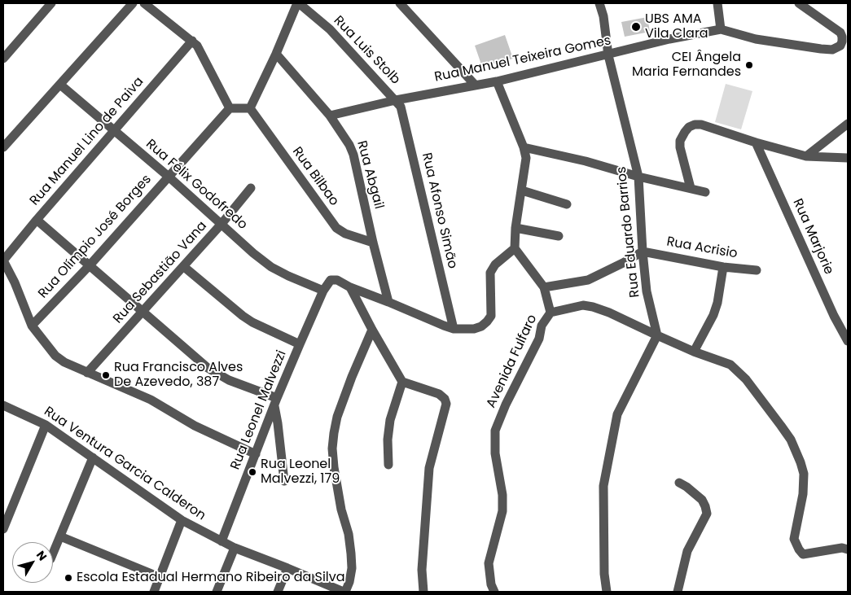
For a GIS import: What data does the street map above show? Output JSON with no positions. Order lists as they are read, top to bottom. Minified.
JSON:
{"streets":{"street":["Rua Luis Stolb","Rua Manuel Teixeira Gomes","Rua Manuel Lino de Paiva","Rua Abgail","Rua Bilbao","Rua Félix Godofredo","Rua Afonso Simão","Rua Eduardo Barrios","Rua Olímpio José Borges","Rua Marjorie","Rua Acrisio","Rua Sebastião Vana","Avenida Fulfaro","Rua Leonel Malvezzi","Rua Ventura Garcia Calderon"]},"crossings":[["Rua Luis Stolb","Rua Manuel Teixeira Gomes"],["Rua Luis Stolb","Rua Afonso Simão"],["Rua Manuel Teixeira Gomes","Rua Abgail"],["Rua Manuel Teixeira Gomes","Rua Afonso Simão"],["Rua Manuel Teixeira Gomes","Rua Eduardo Barrios"],["Rua Manuel Lino de Paiva","Rua Félix Godofredo"],["Rua Abgail","Rua Bilbao"],["Rua Félix Godofredo","Rua Olímpio José Borges"],["Rua Félix Godofredo","Rua Sebastião Vana"],["Rua Félix Godofredo","Rua Leonel Malvezzi"],["Rua Eduardo Barrios","Rua Acrisio"],["Rua Leonel Malvezzi","Rua Ventura Garcia Calderon"]],"places":["UBS AMA Vila Clara","CEI Ângela Maria Fernandes","Rua Francisco Alves De Azevedo, 387","Rua Leonel Malvezzi, 179","Escola Estadual Hermano Ribeiro da Silva"],"north":"top right"}
